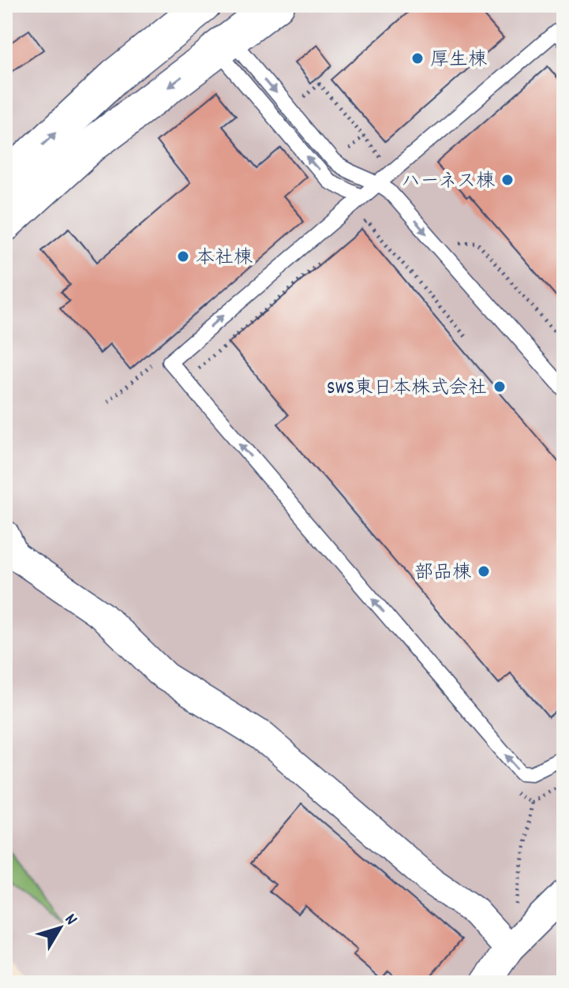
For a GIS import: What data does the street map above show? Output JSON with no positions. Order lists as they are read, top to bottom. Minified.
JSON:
{"places":["厚生棟","ハーネス棟","本社棟","SWS東日本株式会社","部品棟"],"north":"top right"}
